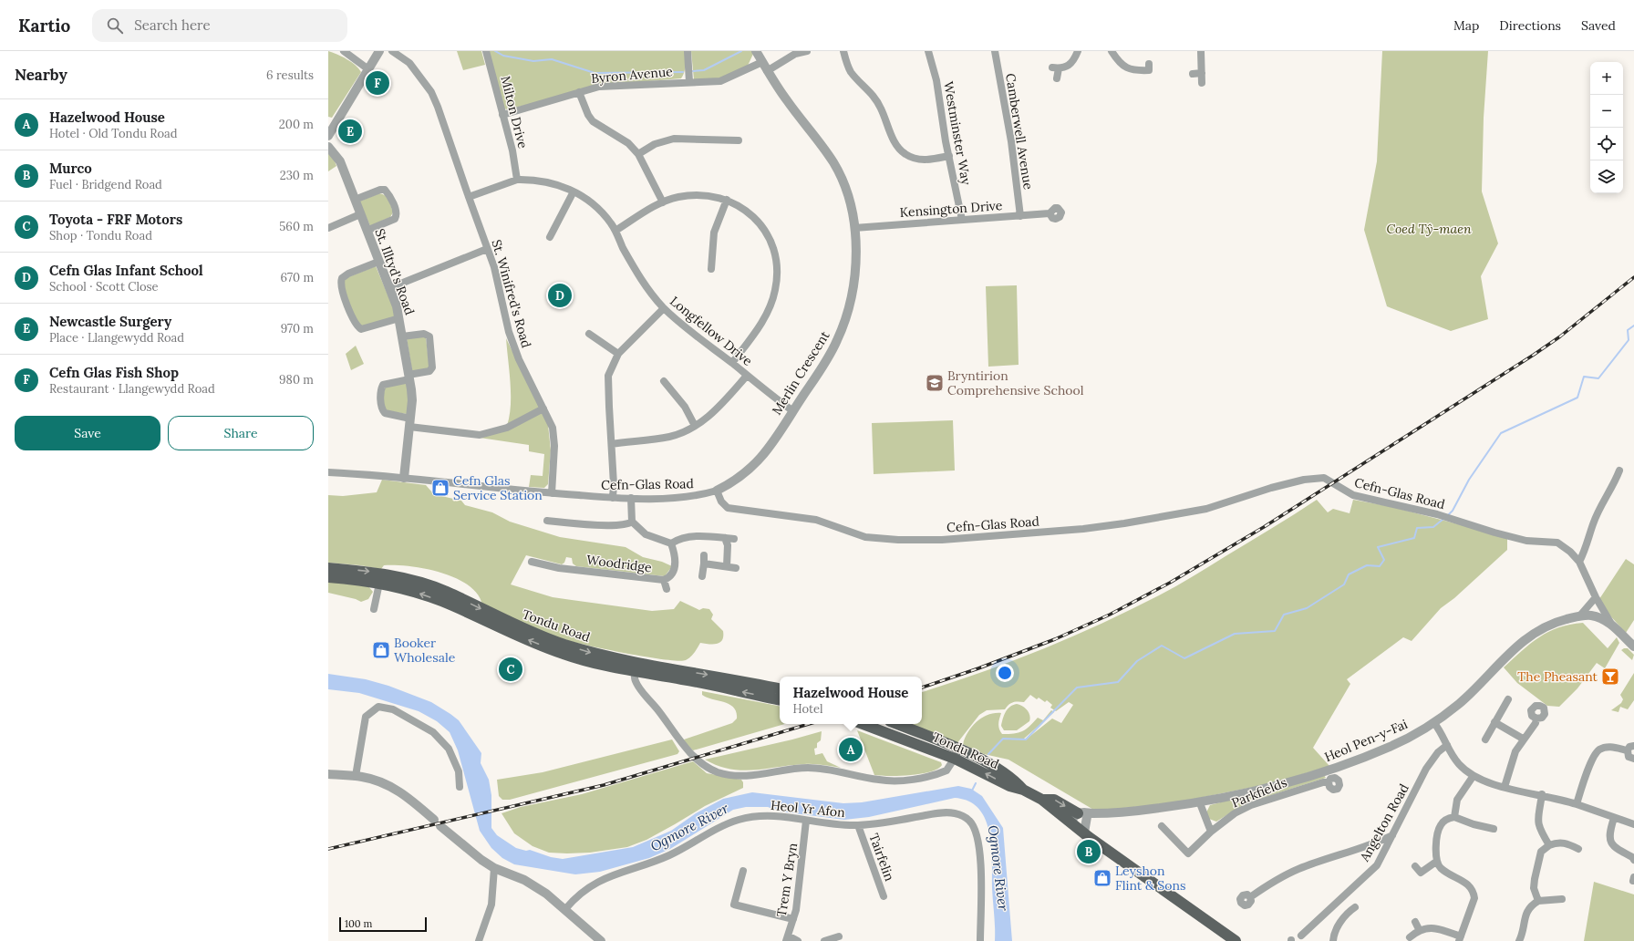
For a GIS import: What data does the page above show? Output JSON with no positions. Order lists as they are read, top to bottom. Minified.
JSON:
{"streets":{"main road":["Tondu Road"],"street":["Byron Avenue","Milton Drive","Camberwell Avenue","Westminster Way","Kensington Drive","St. Illtyd's Road","St. Winifred's Road","Longfellow Drive","Merlin Crescent","Cefn-Glas Road","Woodridge","Heol Pen-y-Fai","Parkfields","Heol Yr Afon","Angelton Road","Tairfelin","Trem Y Bryn"]},"crossings":[["Byron Avenue","Milton Drive"],["Byron Avenue","Merlin Crescent"],["Milton Drive","Longfellow Drive"],["Camberwell Avenue","Kensington Drive"],["Westminster Way","Kensington Drive"],["Kensington Drive","Merlin Crescent"],["St. Illtyd's Road","Cefn-Glas Road"],["St. Winifred's Road","Longfellow Drive"],["St. Winifred's Road","Cefn-Glas Road"],["Longfellow Drive","Merlin Crescent"],["Merlin Crescent","Cefn-Glas Road"],["Cefn-Glas Road","Heol Pen-y-Fai"],["Tondu Road","Heol Pen-y-Fai"],["Heol Yr Afon","Tairfelin"],["Heol Yr Afon","Trem Y Bryn"]],"water":["Ogmore River"],"parks":["Coed Tŷ-maen"],"places":{"school or university":["Bryntirion Comprehensive School"],"shop":["Cefn Glas Service Station","Booker Wholesale","Leyshon Flint & Sons"],"bar":["The Pheasant"]},"scale_bar":"100 m","page":{"header":"Kartio","search":"Search here","nav":["Map","Directions","Saved"],"heading":["Nearby","6 results"],"map_buttons":["+","−"],"pins":["F","E","D","C","A","B"],"list":[{"mark":"A","name":"Hazelwood House","note":"Hotel · Old Tondu Road","value":"200 m"},{"mark":"B","name":"Murco","note":"Fuel · Bridgend Road","value":"230 m"},{"mark":"C","name":"Toyota - FRF Motors","note":"Shop · Tondu Road","value":"560 m"},{"mark":"D","name":"Cefn Glas Infant School","note":"School · Scott Close","value":"670 m"},{"mark":"E","name":"Newcastle Surgery","note":"Place · Llangewydd Road","value":"970 m"},{"mark":"F","name":"Cefn Glas Fish Shop","note":"Restaurant · Llangewydd Road","value":"980 m"}],"buttons":["Save","Share"],"popup":["Hazelwood House","Hotel"],"scale":"100 m"}}
